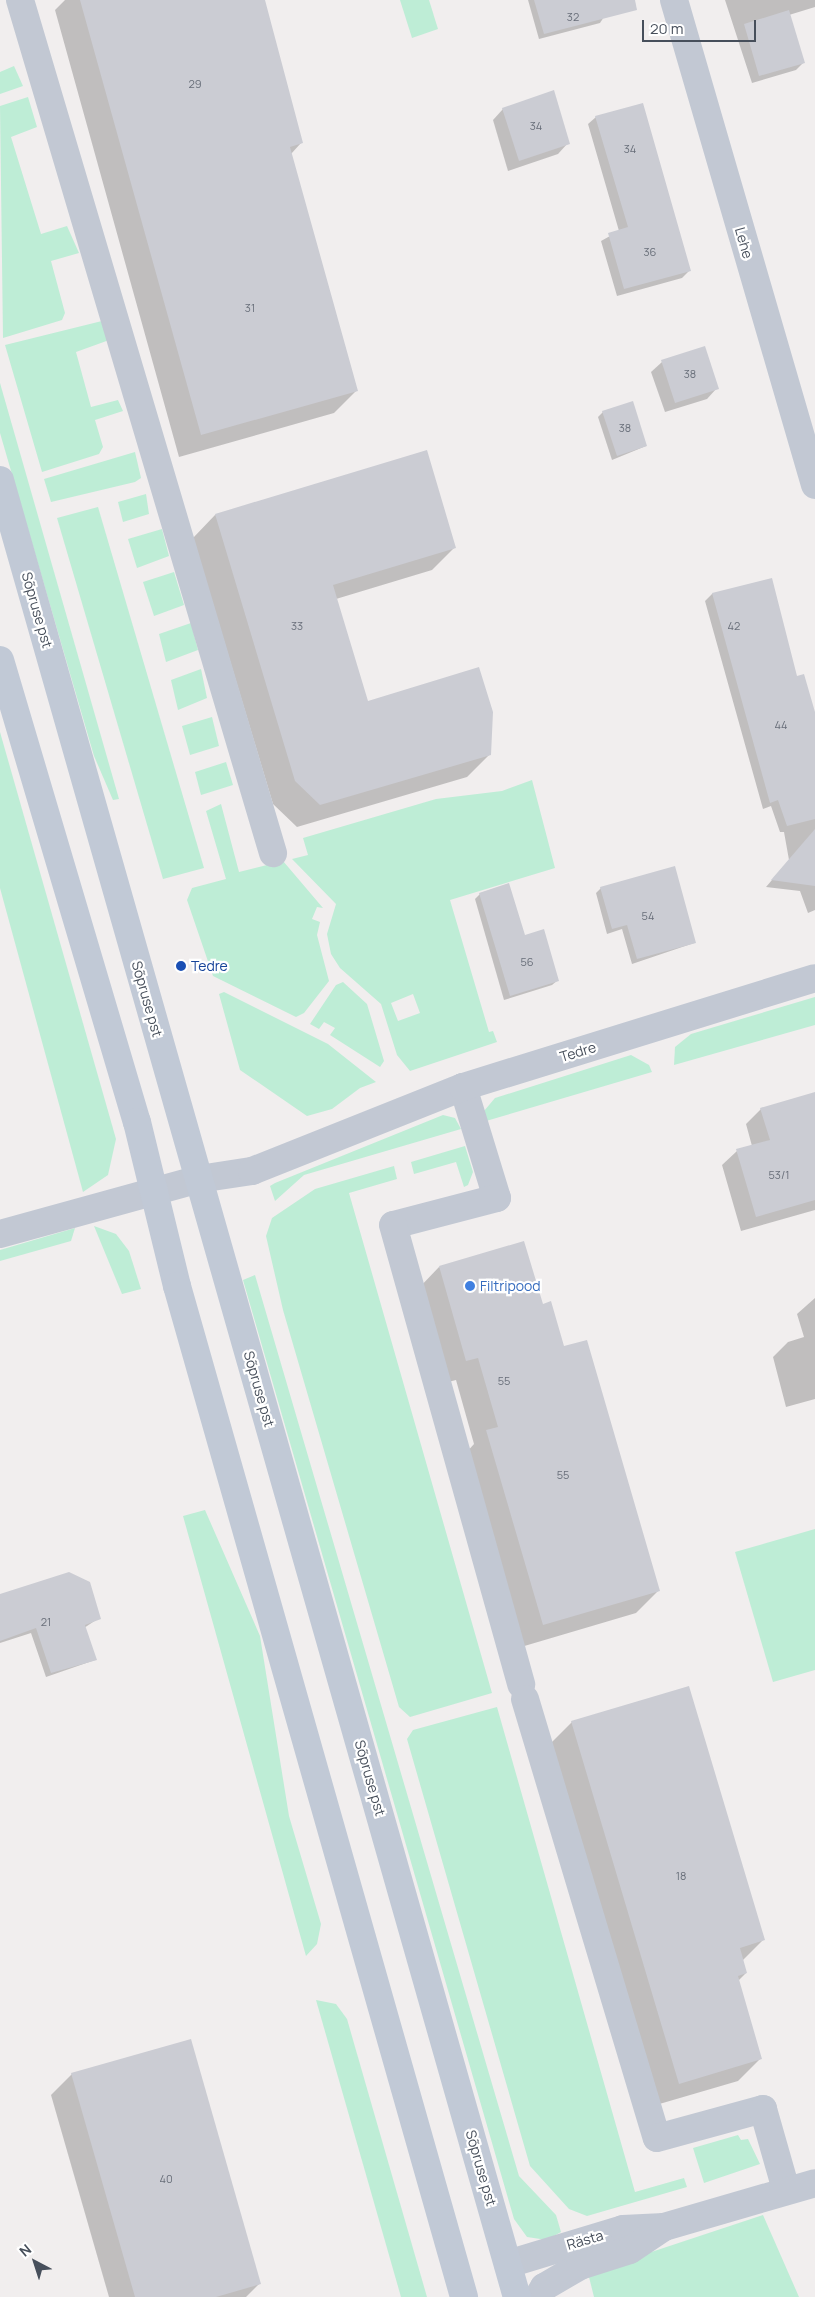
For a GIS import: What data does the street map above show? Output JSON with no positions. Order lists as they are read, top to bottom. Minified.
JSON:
{"streets":{"main road":["Sõpruse pst"],"street":["Lehe","Tedre","Rästa"]},"crossings":[["Sõpruse pst","Tedre"],["Sõpruse pst","Rästa"]],"places":["Tedre","Filtripood"],"house_numbers":["32","29","34","34","36","31","38","38","33","42","44","54","56","53/1","55","55","21","18","40"],"scale_bar":"20 m","north":"top left"}
